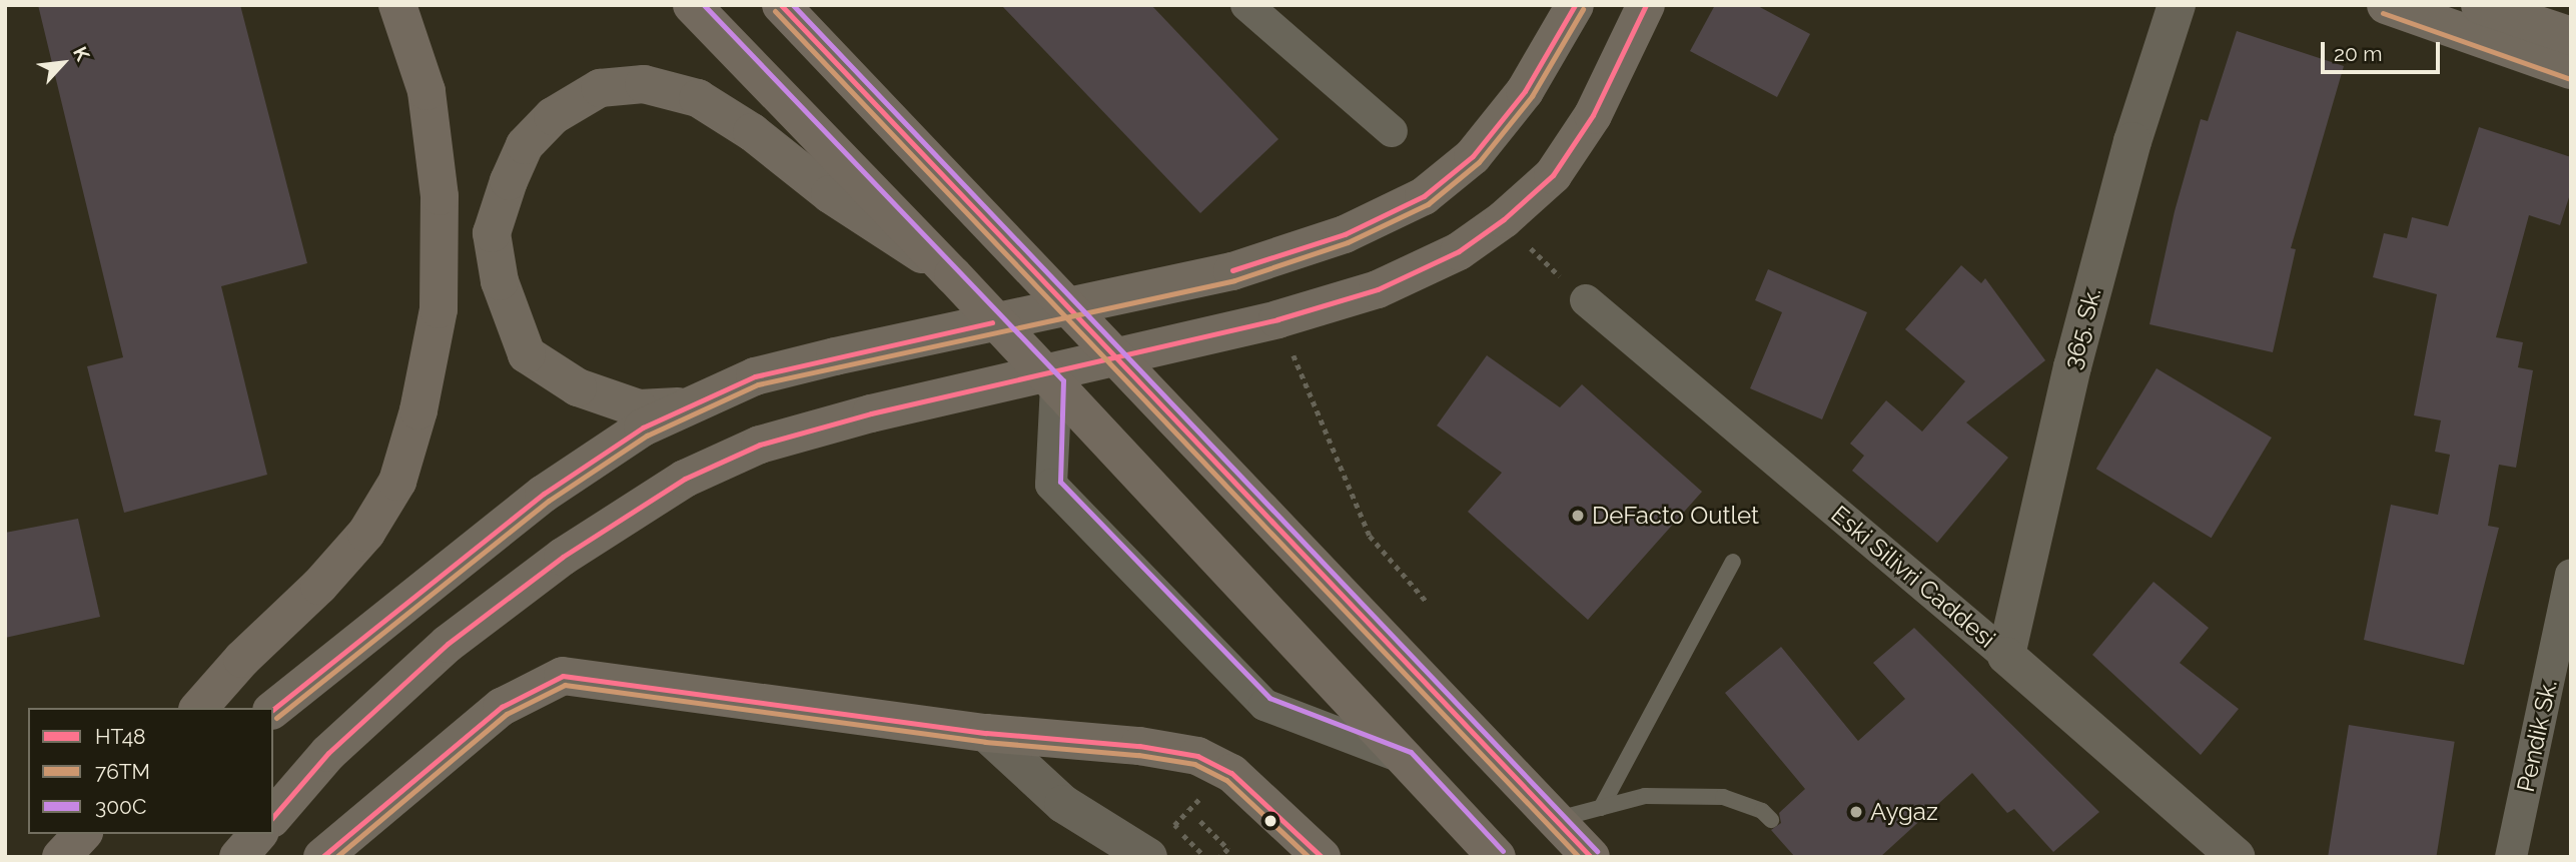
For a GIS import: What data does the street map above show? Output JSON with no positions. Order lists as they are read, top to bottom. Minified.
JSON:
{"streets":{"main road":["365. Sk.","Eski Silivri Caddesi"],"street":["Pendik Sk."]},"crossings":[["365. Sk.","Eski Silivri Caddesi"]],"places":["DeFacto Outlet","Aygaz"],"lines":["transit line HT48","transit line 300C","transit line 76TM"],"legend":["HT48","76TM","300C"],"scale_bar":"20 m","north":"top right"}
